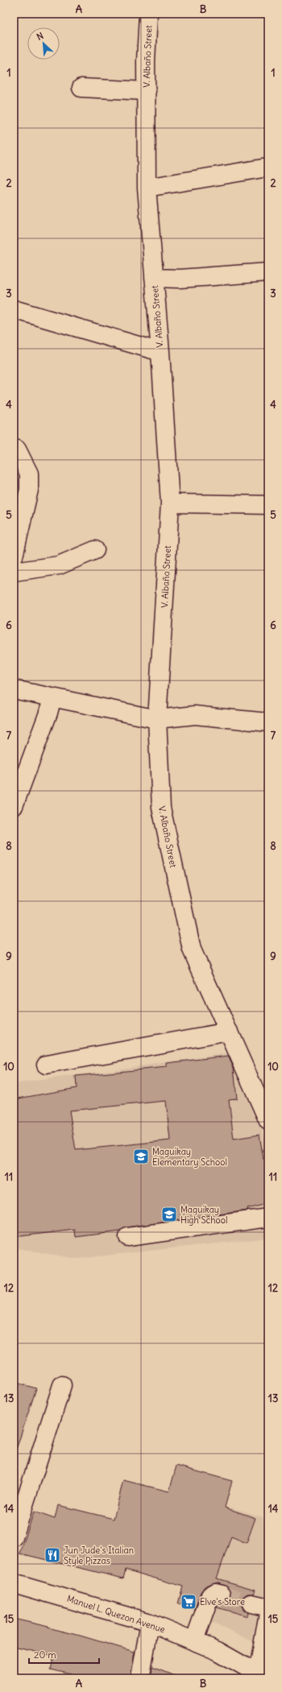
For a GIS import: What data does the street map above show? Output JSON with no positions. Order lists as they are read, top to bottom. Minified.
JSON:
{"streets":{"street":["V. Albaño Street","Manuel L. Quezon Avenue"]},"places":{"school or university":["Maguikay Elementary School","Maguikay High School"],"restaurant":["Jun Jude's Italian Style Pizzas"],"supermarket":["Elve's Store"]},"scale_bar":"20 m","north":"top left","grid":{"columns":["A","B"],"rows":["1","2","3","4","5","6","7","8","9","10","11","12","13","14","15"]}}
